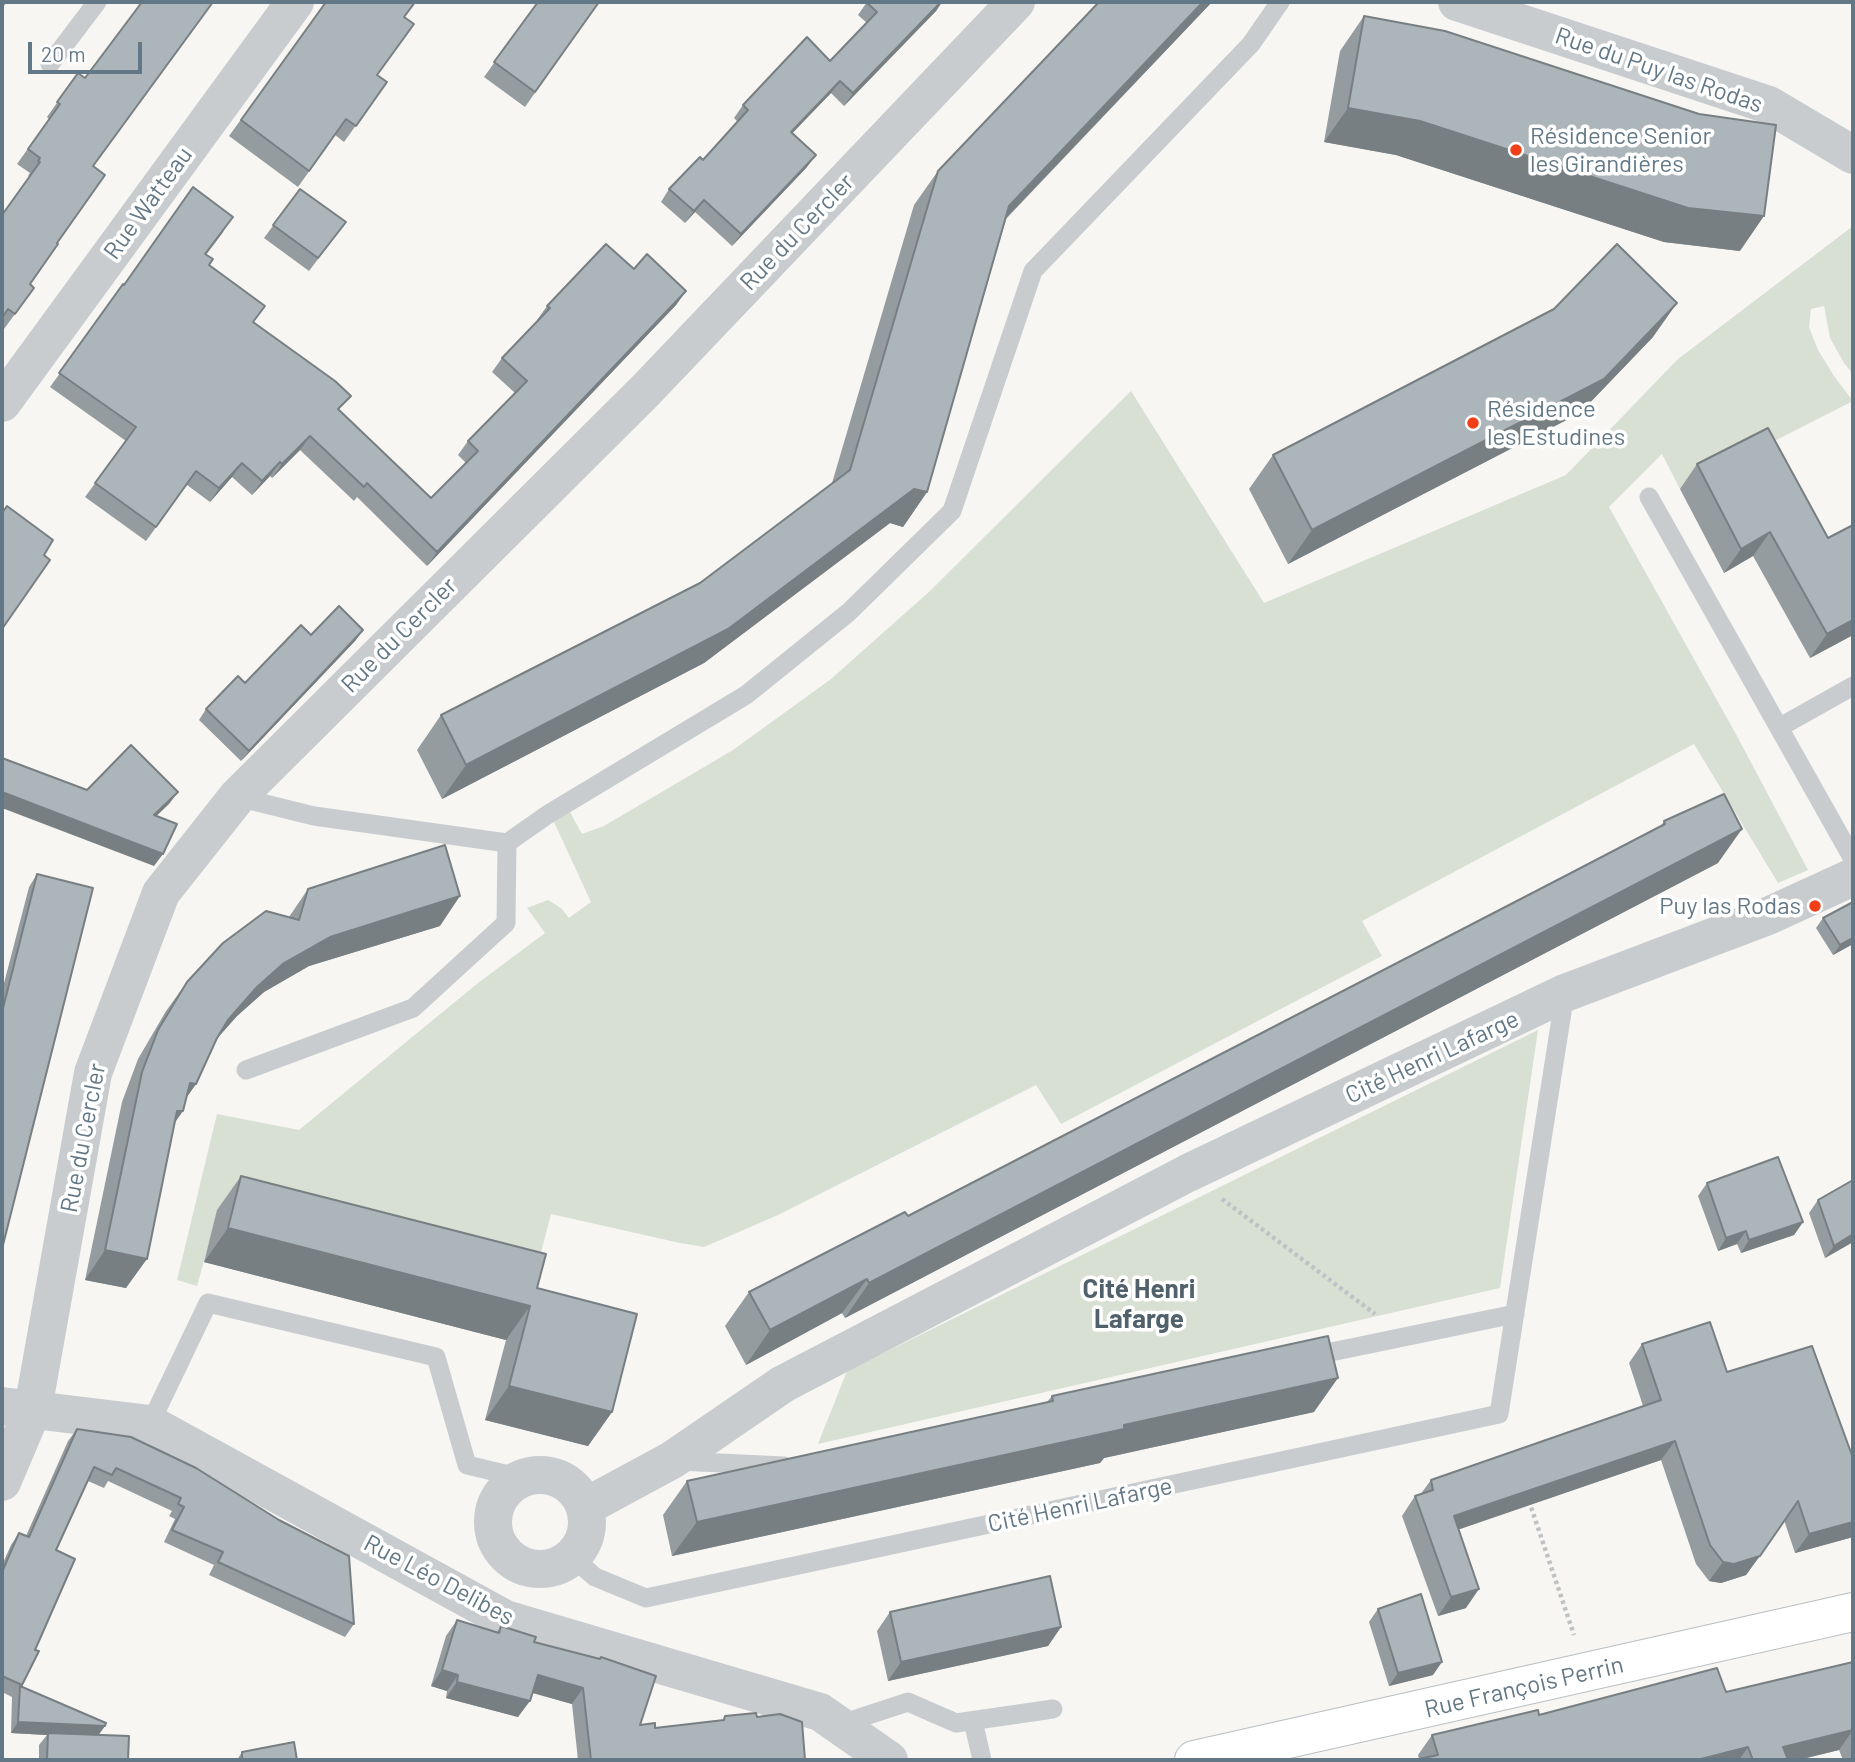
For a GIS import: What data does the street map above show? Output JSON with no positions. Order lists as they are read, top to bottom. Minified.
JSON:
{"streets":{"main road":["Rue François Perrin"],"street":["Rue du Puy las Rodas","Rue Watteau","Rue du Cercler","Cité Henri Lafarge","Rue Léo Delibes"]},"crossings":[["Rue du Cercler","Rue Léo Delibes"]],"districts":["Cité Henri Lafarge"],"places":["Résidence Senior les Girandières","Résidence les Estudines","Puy las Rodas"],"scale_bar":"20 m"}
